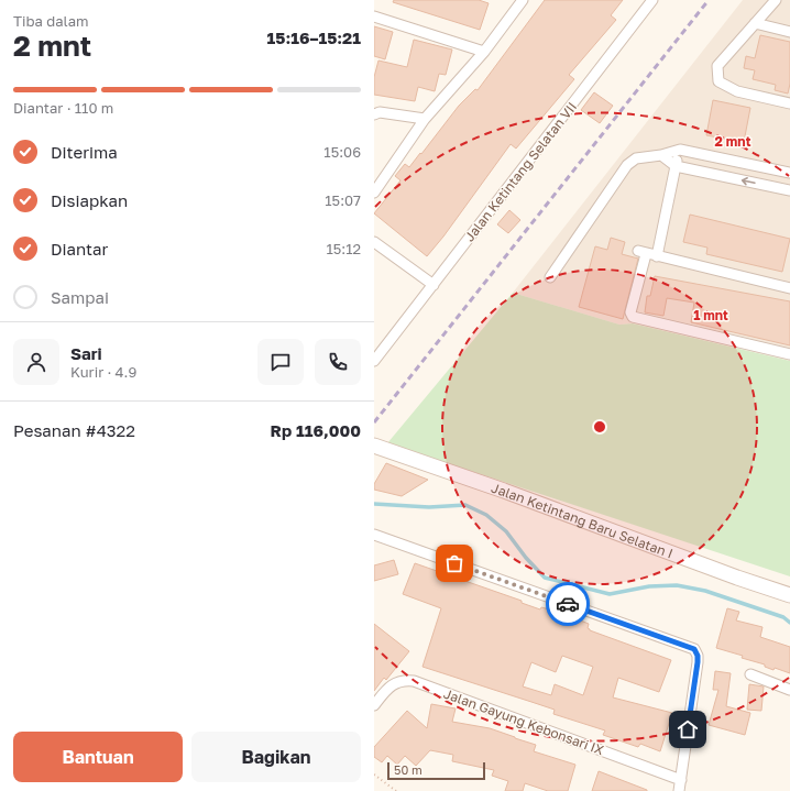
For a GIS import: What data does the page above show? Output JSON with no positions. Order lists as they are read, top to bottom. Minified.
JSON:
{"streets":{"street":["Jalan Ketintang Selatan VII","Jalan Ketintang Baru Selatan I","Jalan Gayung Kebonsari IX"]},"scale_bar":"50 m","page":{"heading":["2 mnt","Tiba dalam","15:16–15:21"],"panel":["Sari","Kurir · 4.9","Pesanan #4322","Rp 116,000"],"bar":"Diantar · 110 m","list":[["Diterima","15:06"],["Disiapkan","15:07"],["Diantar","15:12"],"Sampai"],"buttons":["Bantuan","Bagikan"],"scale":"50 m"},"rings":["2 mnt","1 mnt"]}
